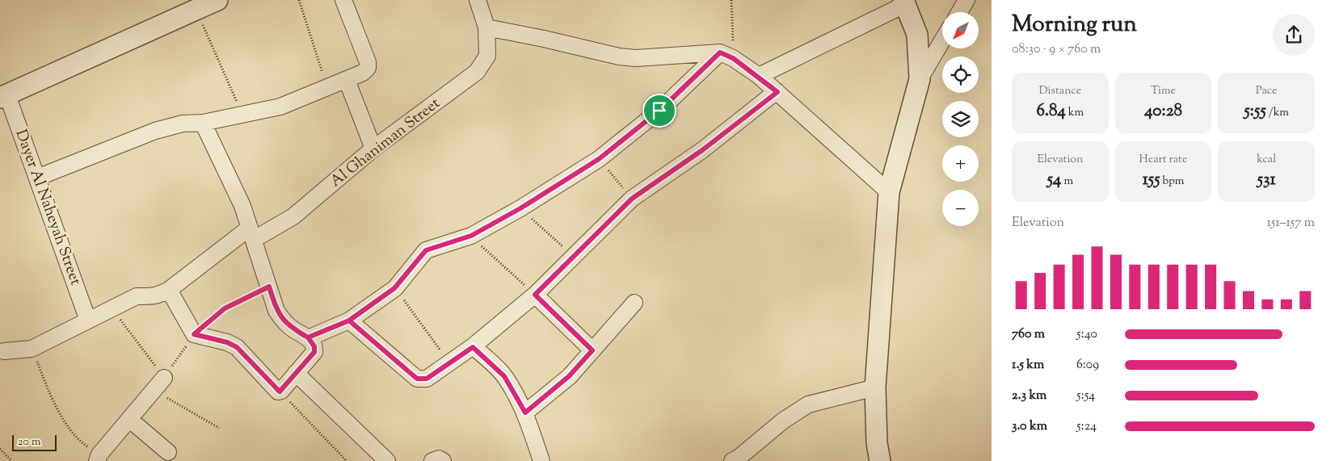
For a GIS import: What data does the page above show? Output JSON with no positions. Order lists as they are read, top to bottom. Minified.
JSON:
{"streets":{"street":["Al Ghaniman Street","Dayer Al Naheyah Street"]},"crossings":[["Al Ghaniman Street","Dayer Al Naheyah Street"]],"scale_bar":"20 m","north":"bottom left","page":{"heading":["Morning run","08:30 · 9 × 760 m"],"map_buttons":["+","−"],"stats":[["Distance","6.84 km"],["Time","40:28"],["Pace","5:55 /km"],["Elevation","54 m"],["Heart rate","155 bpm"],["kcal","531"]],"chart":["Elevation","151–157 m"],"list":[{"name":"760 m","note":"5:40"},{"name":"1.5 km","note":"6:09"},{"name":"2.3 km","note":"5:54"},{"name":"3.0 km","note":"5:24"}],"scale":"20 m"}}
